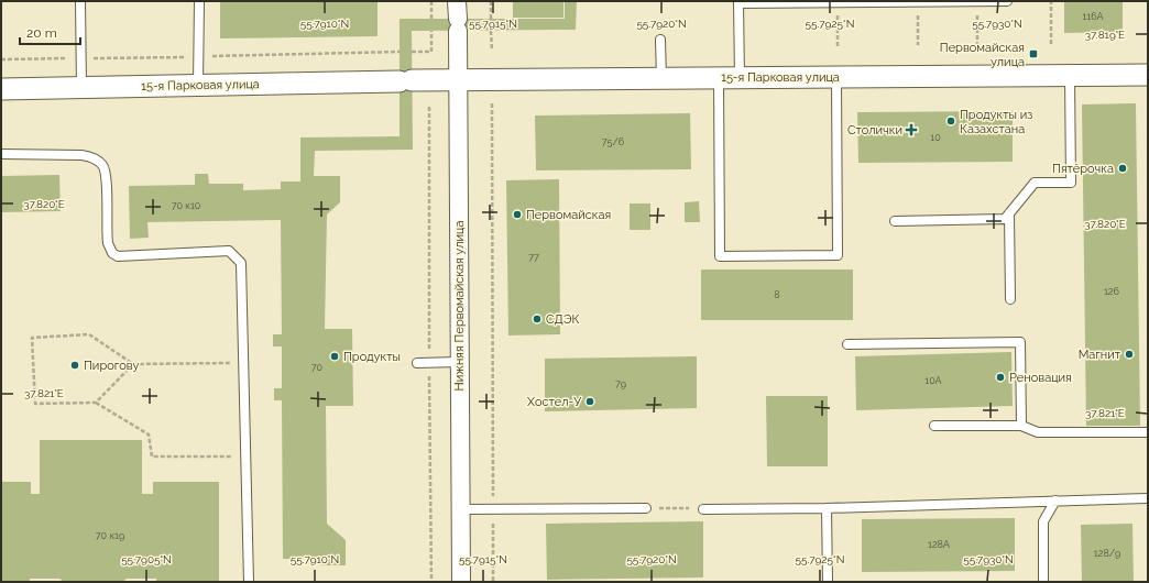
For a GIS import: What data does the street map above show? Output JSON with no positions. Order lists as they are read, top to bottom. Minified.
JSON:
{"streets":{"street":["15-я Парковая улица","Нижняя Первомайская улица"]},"crossings":[["15-я Парковая улица","Нижняя Первомайская улица"]],"places":{"transit":["Первомайская улица"],"other":["Продукты из Казахстана","Пятёрочка","Первомайская","СДЭК","Магнит","Продукты","Пирогову","Реновация","Хостел-У"],"health":["Столички"]},"house_numbers":["116А","10","75/6","70 к10","77","126","8","70","10А","79","70 к19","128А","128/9"],"scale_bar":"20 m","coordinates":["55.7910°N","55.7915°N","55.7920°N","55.7925°N","55.7930°N","37.819°E","37.820°E","37.821°E","55.7905°N"]}
